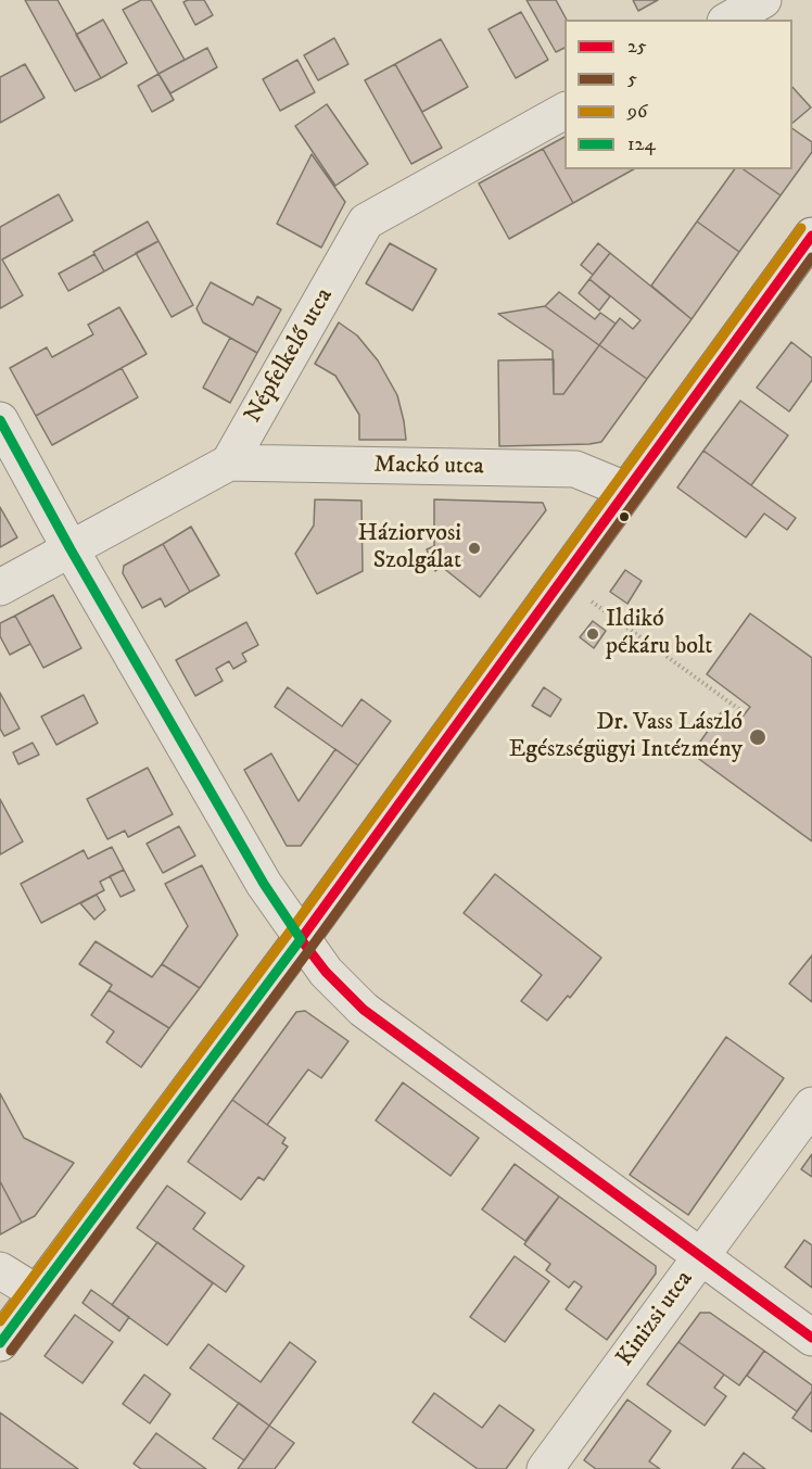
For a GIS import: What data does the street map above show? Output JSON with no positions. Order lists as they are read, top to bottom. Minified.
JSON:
{"streets":{"street":["Népfelkelő utca","Mackó utca","Kinizsi utca"]},"crossings":[["Népfelkelő utca","Mackó utca"]],"places":["Háziorvosi Szolgálat","Ildikó pékáru bolt","Dr. Vass László Egészségügyi Intézmény"],"lines":["transit line 96","transit line 25","transit line 5","transit line 124"],"legend":["25","5","96","124"]}
